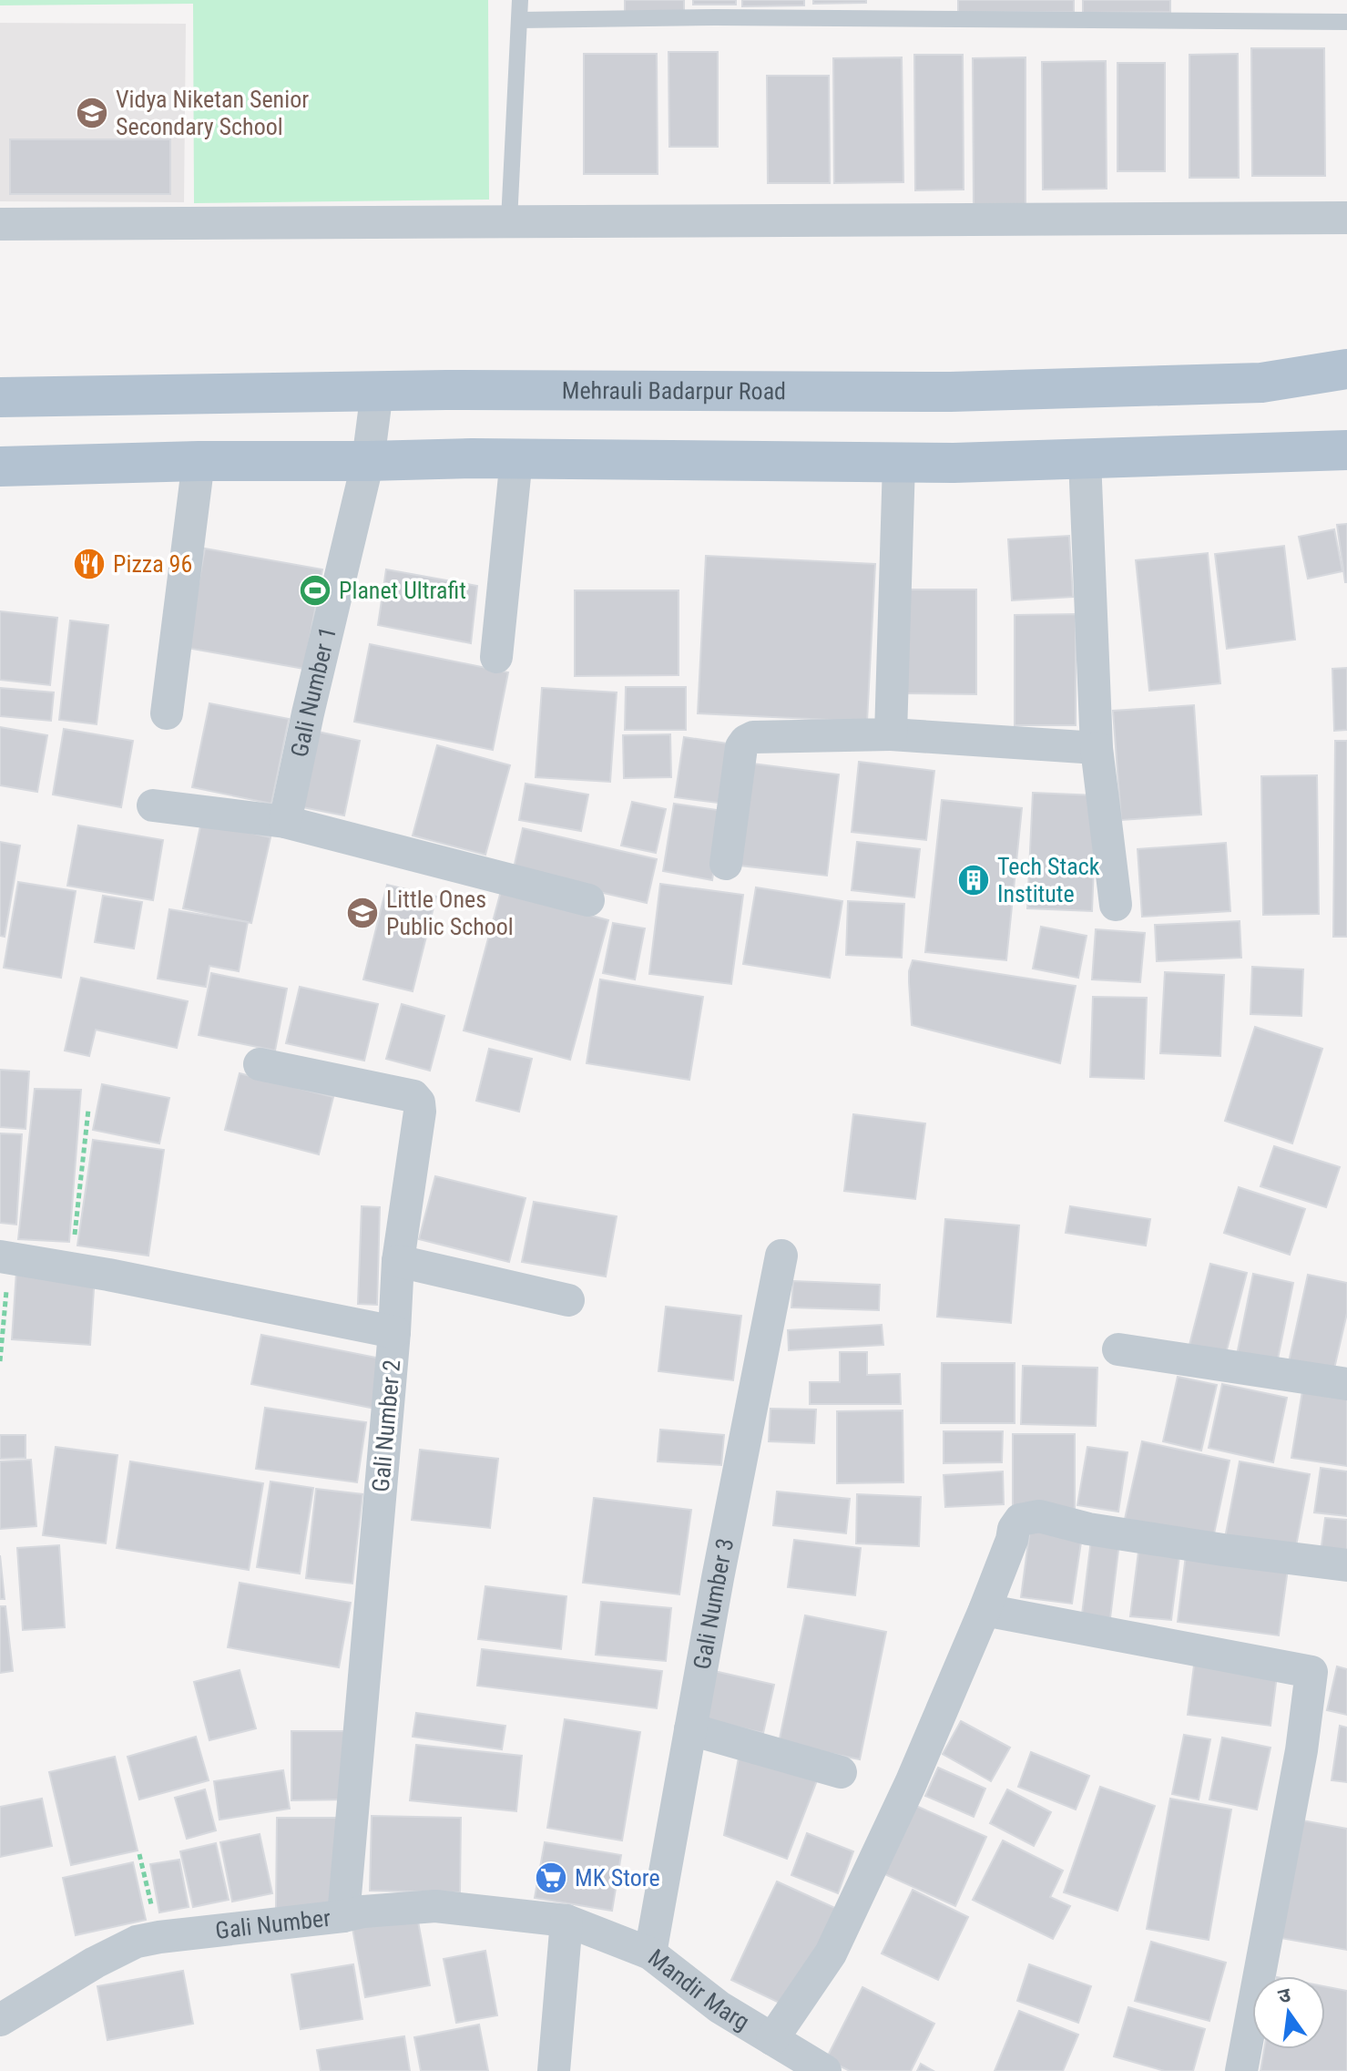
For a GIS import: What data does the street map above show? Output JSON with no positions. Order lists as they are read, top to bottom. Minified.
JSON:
{"streets":{"main road":["Mehrauli Badarpur Road"],"street":["Gali Number 1","Gali Number 2","Gali Number 3","Gali Number","Mandir Marg"]},"crossings":[["Mehrauli Badarpur Road","Gali Number 1"],["Gali Number 2","Gali Number"],["Gali Number 3","Mandir Marg"],["Gali Number","Mandir Marg"]],"places":{"school or university":["Vidya Niketan Senior Secondary School","Little Ones Public School"],"restaurant":["Pizza 96"],"sports":["Planet Ultrafit"],"building":["Tech Stack Institute"],"supermarket":["MK Store"]},"north":"top"}
